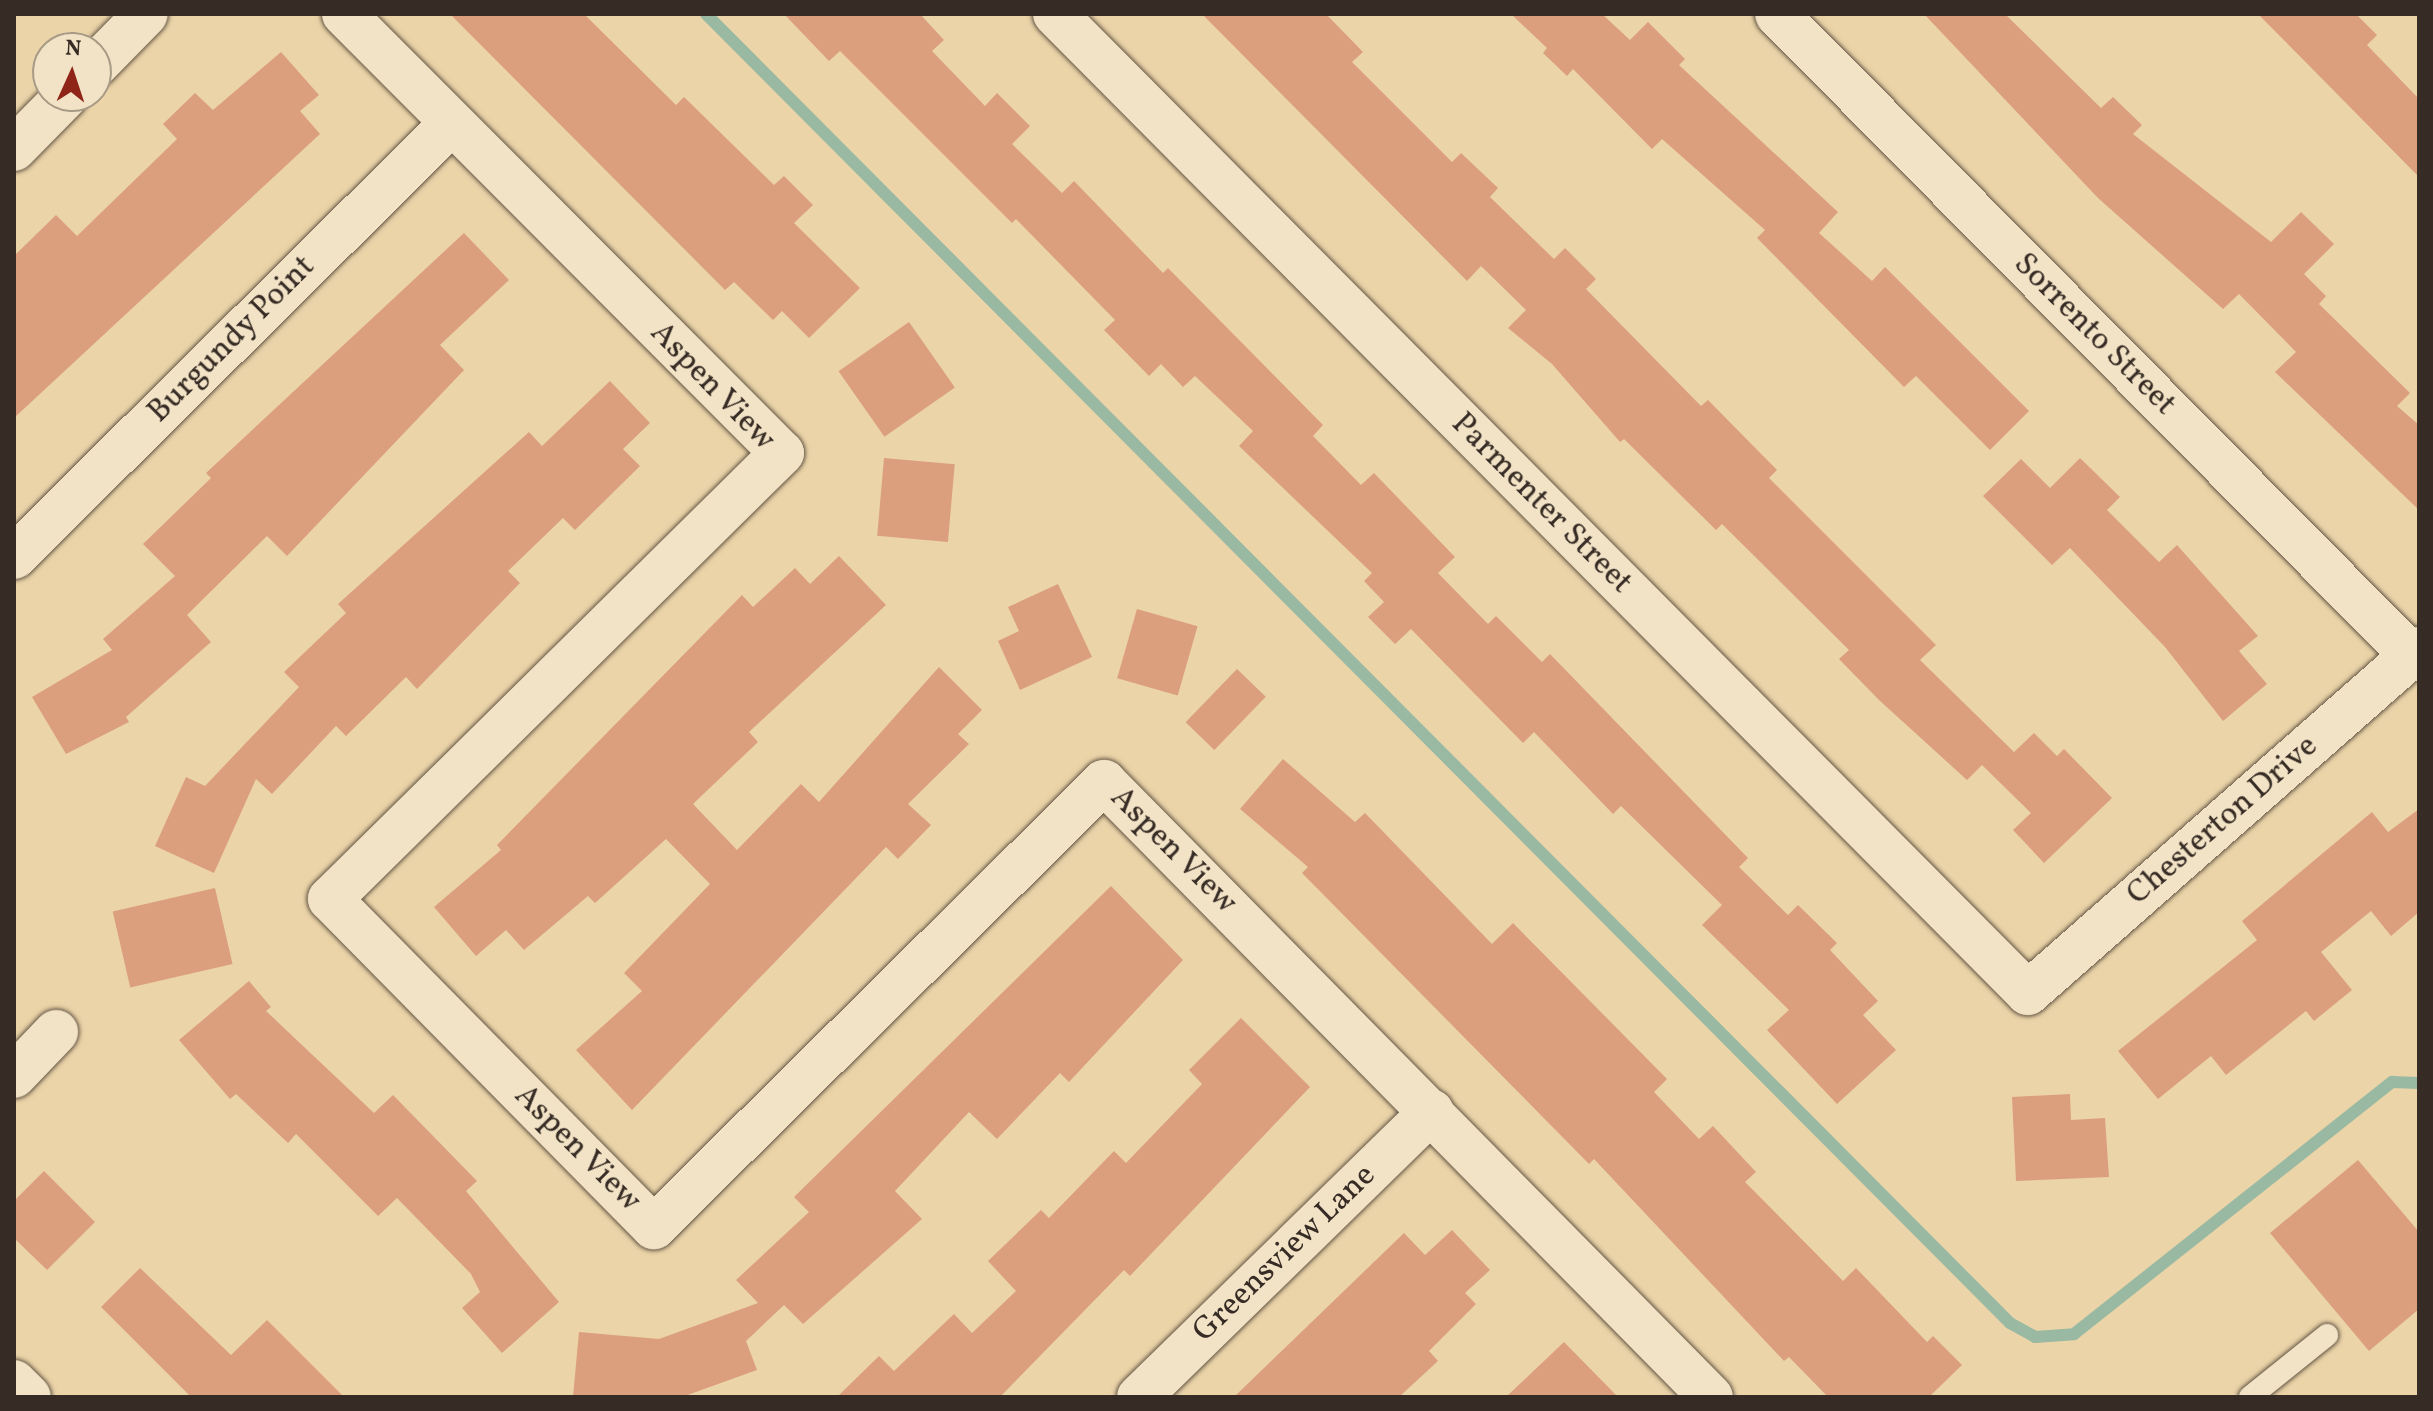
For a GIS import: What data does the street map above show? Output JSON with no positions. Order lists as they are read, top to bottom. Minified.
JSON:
{"streets":{"street":["Sorrento Street","Burgundy Point","Aspen View","Parmenter Street","Chesterton Drive","Greensview Lane"]},"crossings":[["Sorrento Street","Chesterton Drive"],["Burgundy Point","Aspen View"],["Aspen View","Greensview Lane"],["Parmenter Street","Chesterton Drive"]],"north":"top"}
